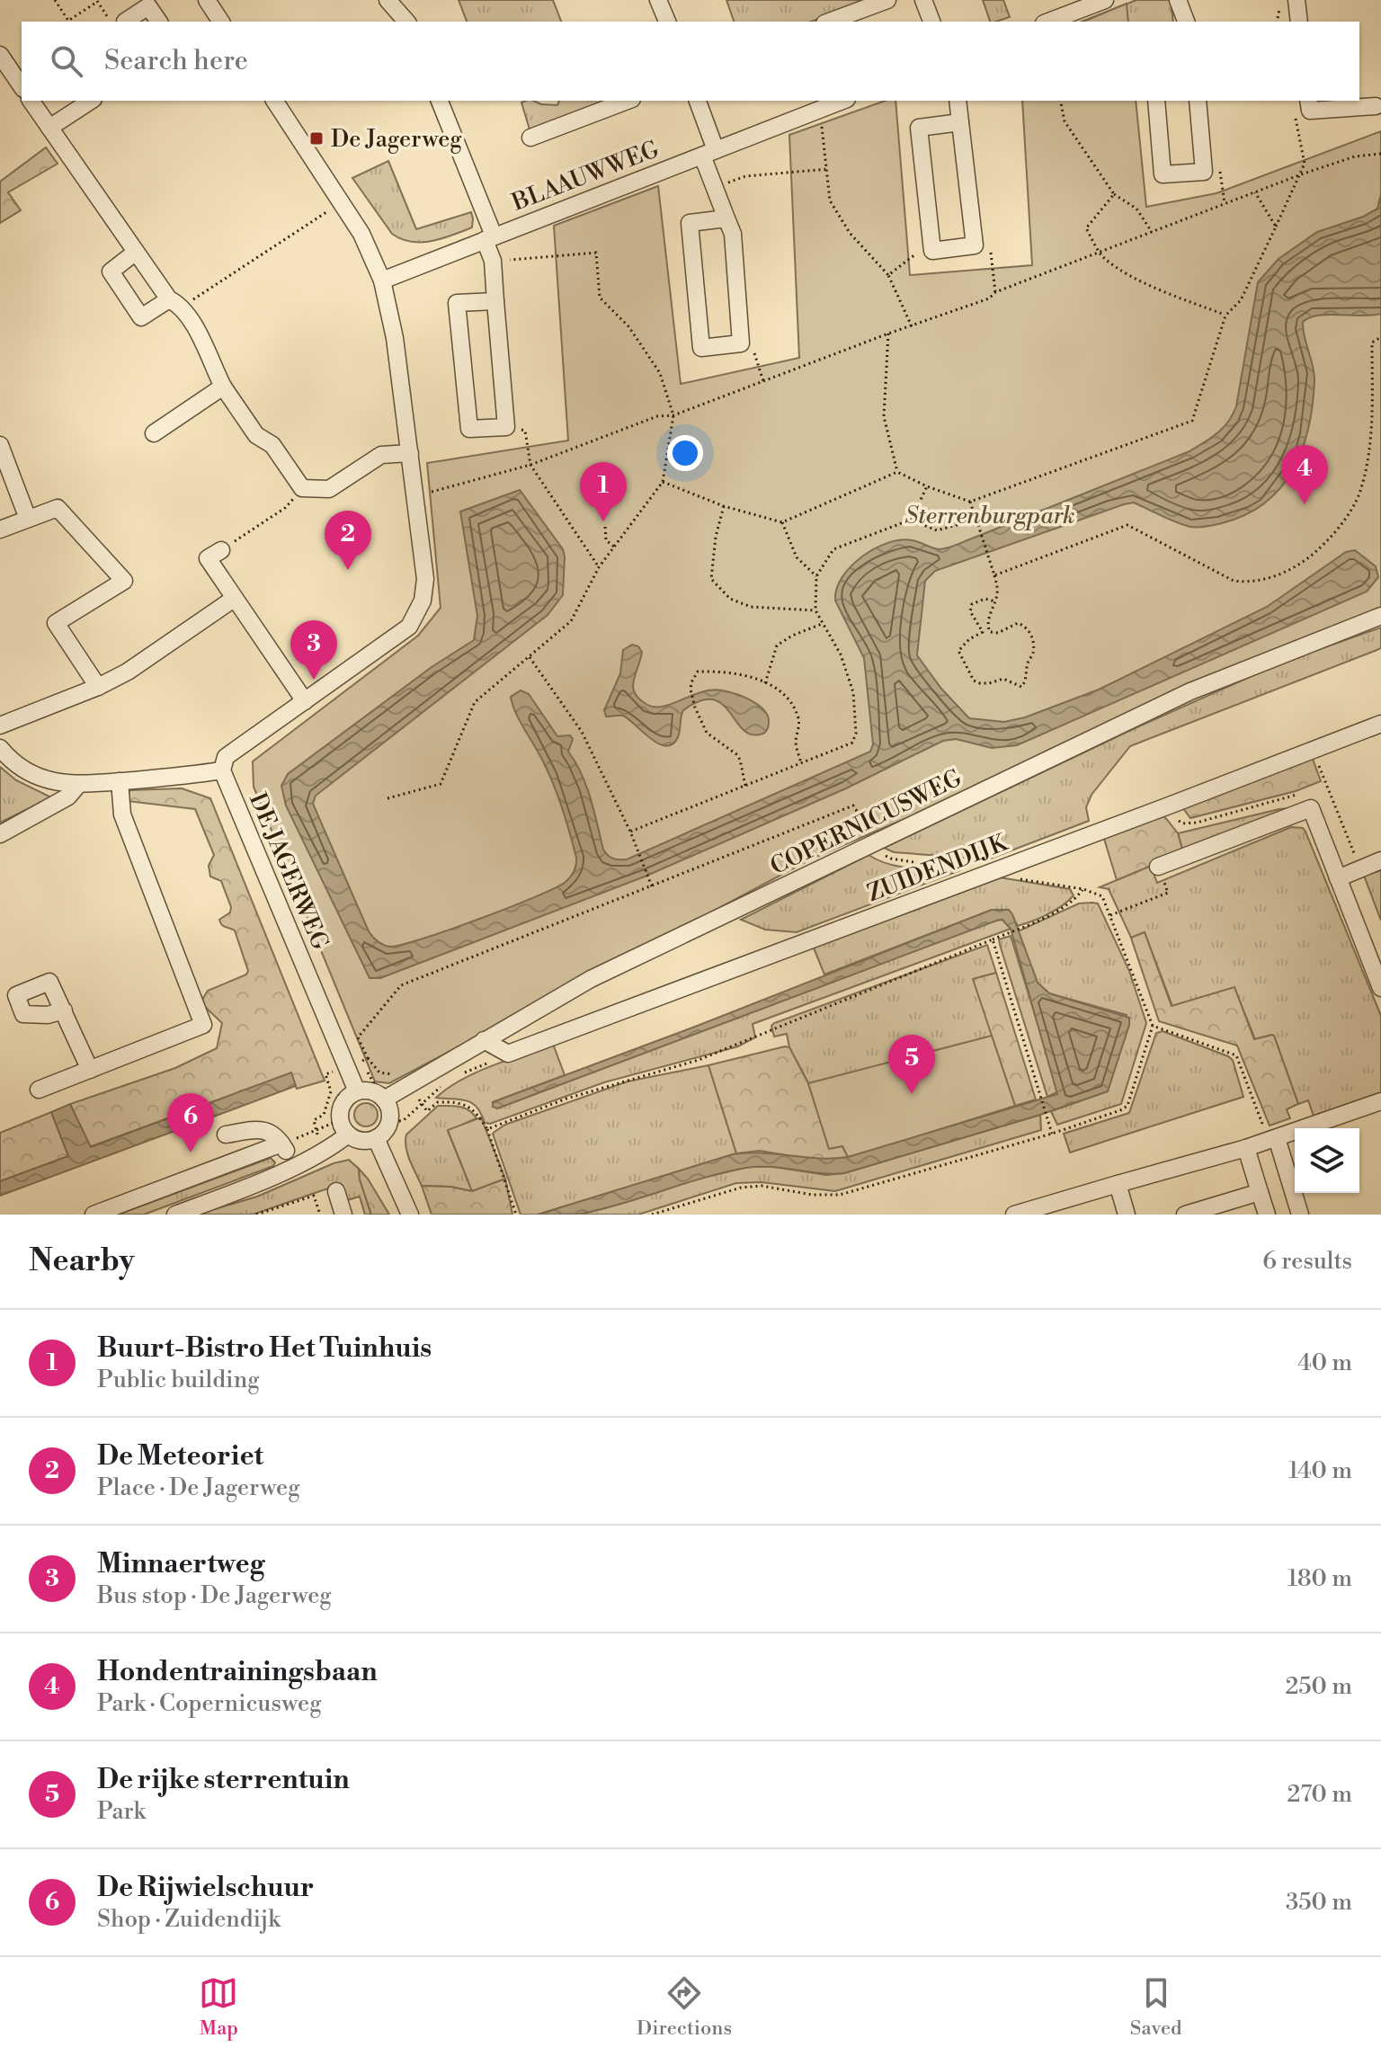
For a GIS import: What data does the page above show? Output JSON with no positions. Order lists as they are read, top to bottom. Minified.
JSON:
{"streets":{"street":["BLAAUWWEG","COPERNICUSWEG","ZUIDENDIJK","DE JAGERWEG"]},"crossings":[["COPERNICUSWEG","DE JAGERWEG"]],"parks":["Sterrenburgpark"],"places":{"transit":["De Jagerweg"]},"page":{"search":"Search here","pins":["4","1","2","3","5","6"],"heading":["Nearby","6 results"],"list":[{"mark":"1","name":"Buurt-Bistro Het Tuinhuis","note":"Public building","value":"40 m"},{"mark":"2","name":"De Meteoriet","note":"Place · De Jagerweg","value":"140 m"},{"mark":"3","name":"Minnaertweg","note":"Bus stop · De Jagerweg","value":"180 m"},{"mark":"4","name":"Hondentrainingsbaan","note":"Park · Copernicusweg","value":"250 m"},{"mark":"5","name":"De rijke sterrentuin","note":"Park","value":"270 m"},{"mark":"6","name":"De Rijwielschuur","note":"Shop · Zuidendijk","value":"350 m"}],"nav":["Map","Directions","Saved"]}}
